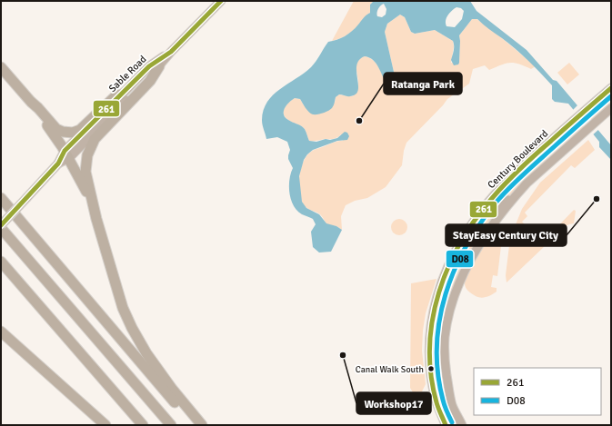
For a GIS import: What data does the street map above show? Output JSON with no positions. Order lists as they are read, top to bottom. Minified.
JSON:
{"streets":{"main road":["Sable Road","Century Boulevard"]},"places":["Ratanga Park","StayEasy Century City","Workshop17","Canal Walk South"],"lines":["transit line 261","transit line D08"],"legend":["261","D08"]}
